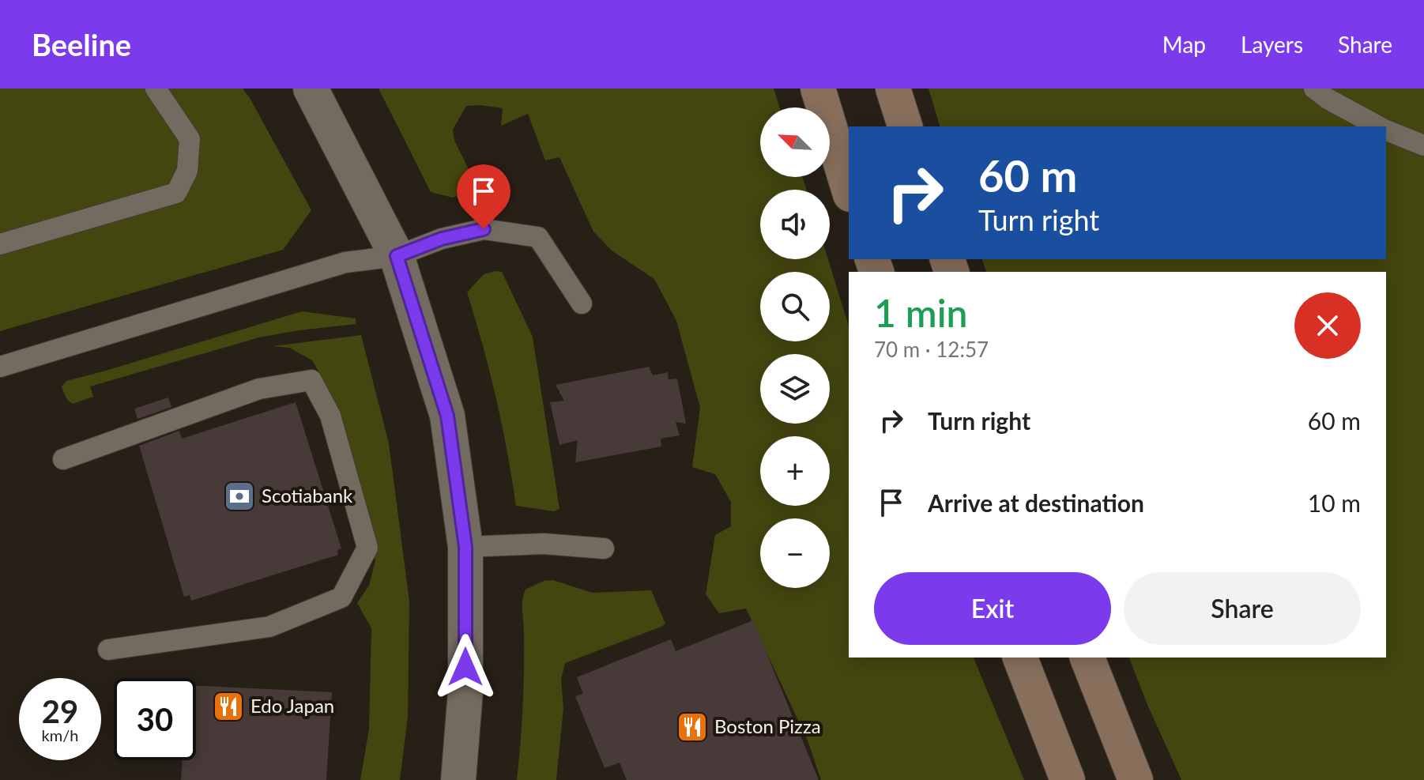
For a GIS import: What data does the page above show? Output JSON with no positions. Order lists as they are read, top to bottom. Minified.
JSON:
{"places":{"bank":["Scotiabank"],"restaurant":["Edo Japan","Boston Pizza"]},"north":"top left","page":{"header":"Beeline","nav":["Map","Layers","Share"],"map_buttons":["+","−"],"turn":["60 m","Turn right"],"heading":["1 min","70 m · 12:57"],"list":[{"name":"Turn right","value":"60 m"},{"name":"Arrive at destination","value":"10 m"}],"buttons":["Exit","Share"],"speed":"29 km/h","limit":"30"}}
